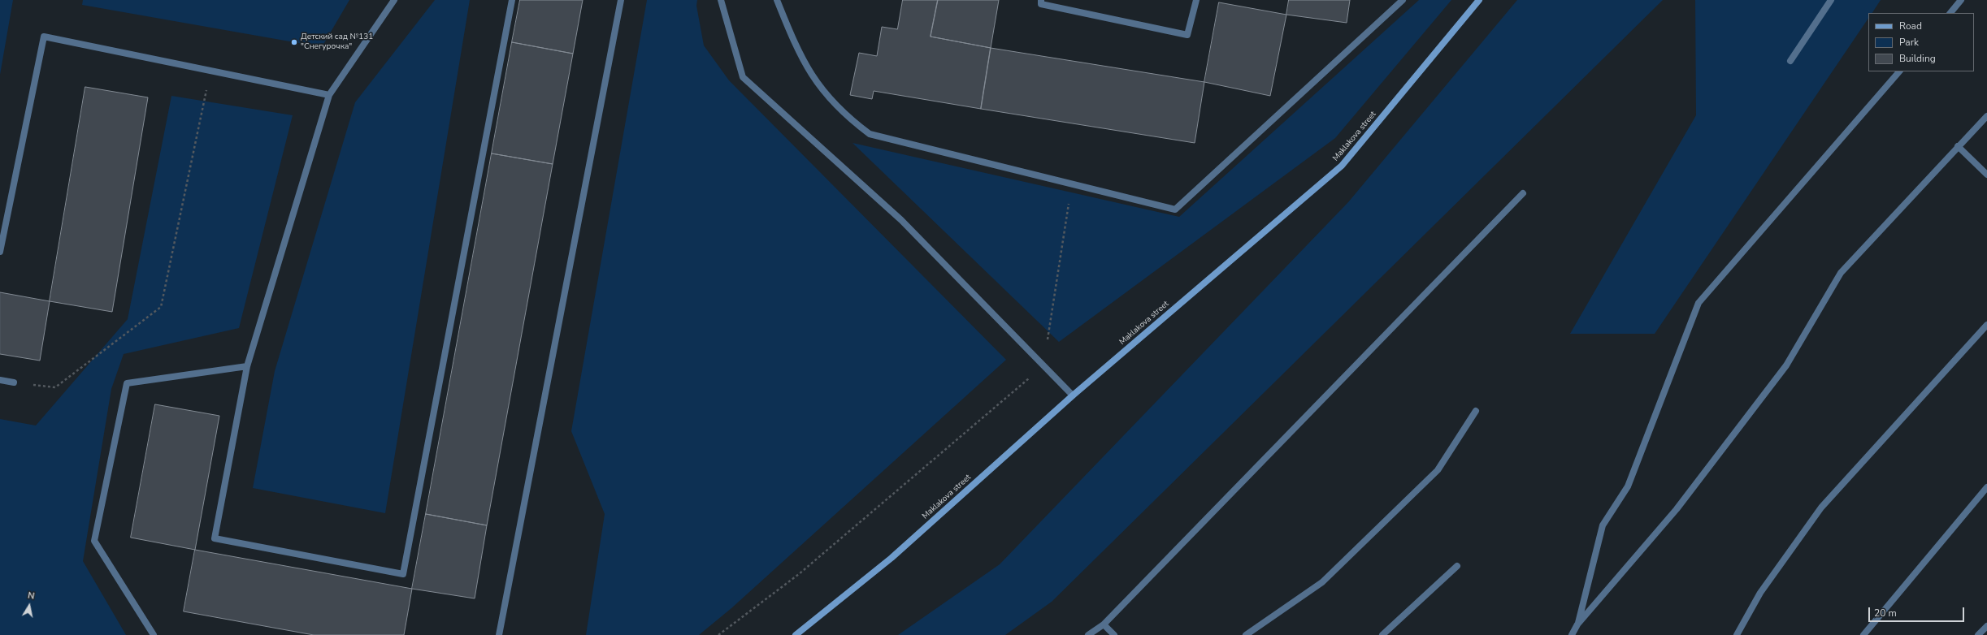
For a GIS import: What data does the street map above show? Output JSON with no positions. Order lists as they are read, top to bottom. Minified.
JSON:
{"streets":{"street":["Maklakova street"]},"places":["Детский сад №131 \"Снегурочка\""],"legend":["Road","Park","Building"],"scale_bar":"20 m","north":"top"}
